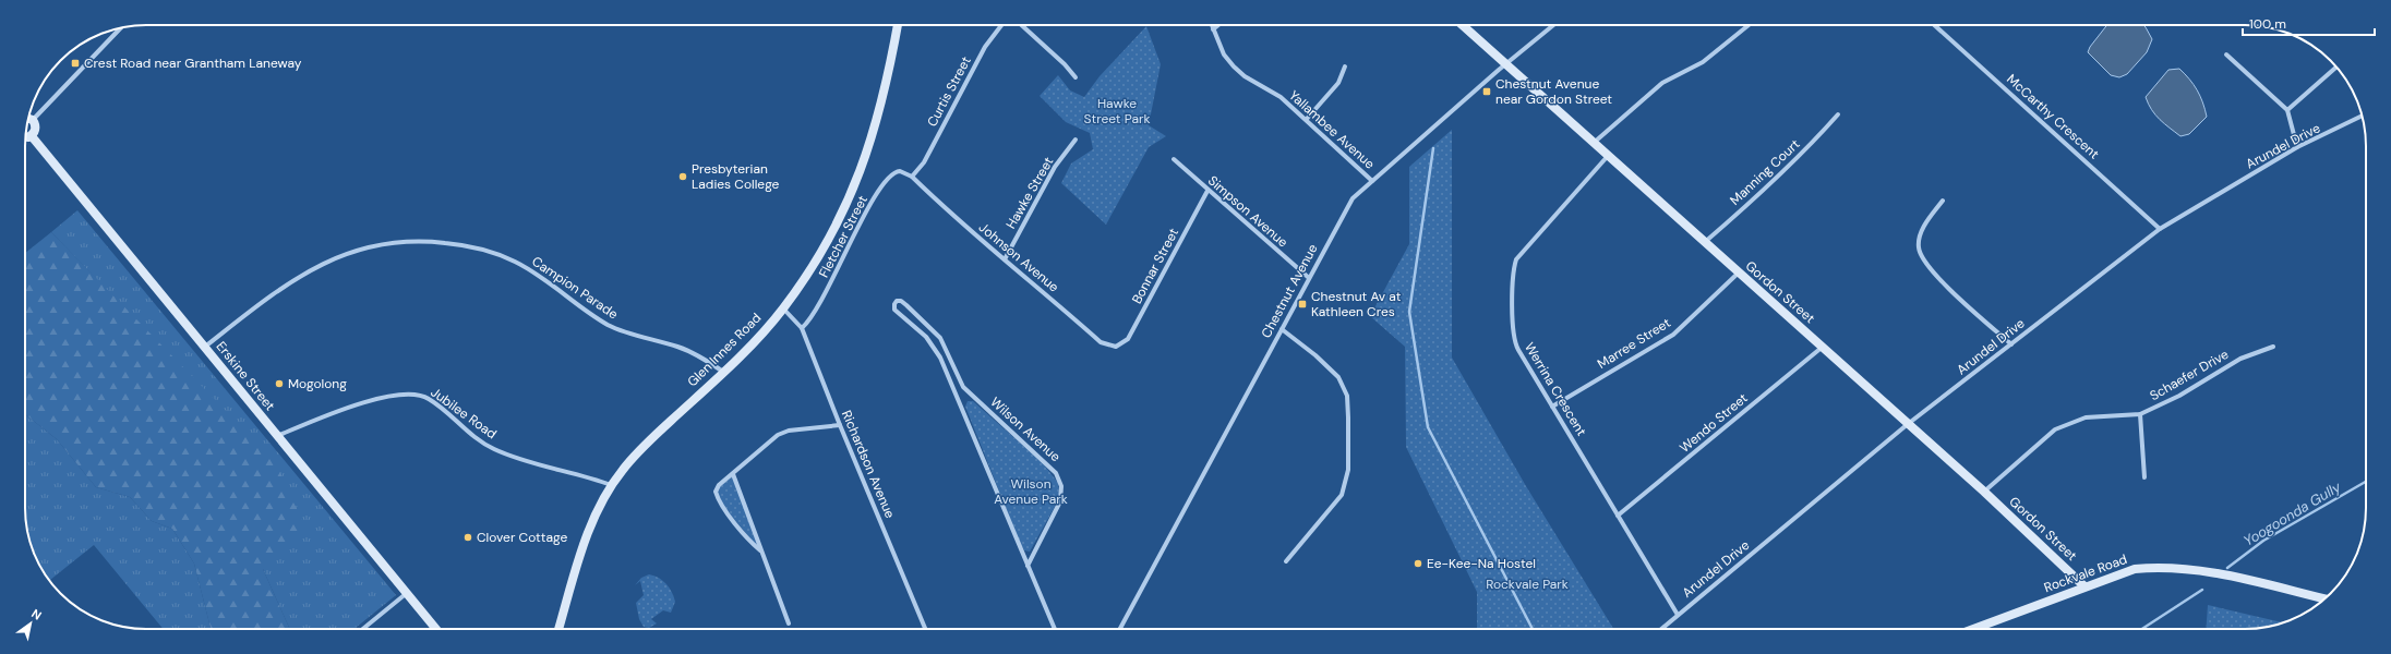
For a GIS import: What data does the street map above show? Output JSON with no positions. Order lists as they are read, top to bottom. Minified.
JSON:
{"streets":{"street":["Curtis Street","McCarthy Crescent","Yallambee Avenue","Arundel Drive","Manning Court","Hawke Street","Simpson Avenue","Fletcher Street","Johnson Avenue","Bonnar Street","Campion Parade","Chestnut Avenue","Gordon Street","Marree Street","Glen Innes Road","Schaefer Drive","Erskine Street","Werrina Crescent","Jubilee Road","Wendo Street","Wilson Avenue","Richardson Avenue","Rockvale Road"]},"crossings":[["Curtis Street","Fletcher Street"],["Curtis Street","Johnson Avenue"],["McCarthy Crescent","Arundel Drive"],["Yallambee Avenue","Chestnut Avenue"],["Arundel Drive","Gordon Street"],["Arundel Drive","Werrina Crescent"],["Manning Court","Gordon Street"],["Hawke Street","Johnson Avenue"],["Simpson Avenue","Bonnar Street"],["Simpson Avenue","Chestnut Avenue"],["Fletcher Street","Johnson Avenue"],["Fletcher Street","Richardson Avenue"],["Johnson Avenue","Bonnar Street"],["Campion Parade","Glen Innes Road"],["Campion Parade","Erskine Street"],["Chestnut Avenue","Gordon Street"],["Gordon Street","Marree Street"],["Gordon Street","Schaefer Drive"],["Gordon Street","Werrina Crescent"],["Gordon Street","Wendo Street"],["Gordon Street","Rockvale Road"],["Marree Street","Werrina Crescent"],["Glen Innes Road","Jubilee Road"],["Glen Innes Road","Richardson Avenue"],["Erskine Street","Jubilee Road"],["Werrina Crescent","Wendo Street"]],"water":["Yoogoonda Gully"],"parks":["Hawke Street Park","Wilson Avenue Park","Rockvale Park"],"places":{"transit":["Crest Road near Grantham Laneway","Chestnut Avenue near Gordon Street","Chestnut Av at Kathleen Cres"],"other":["Presbyterian Ladies College","Mogolong","Clover Cottage","Ee-Kee-Na Hostel"]},"scale_bar":"100 m","north":"top right"}
